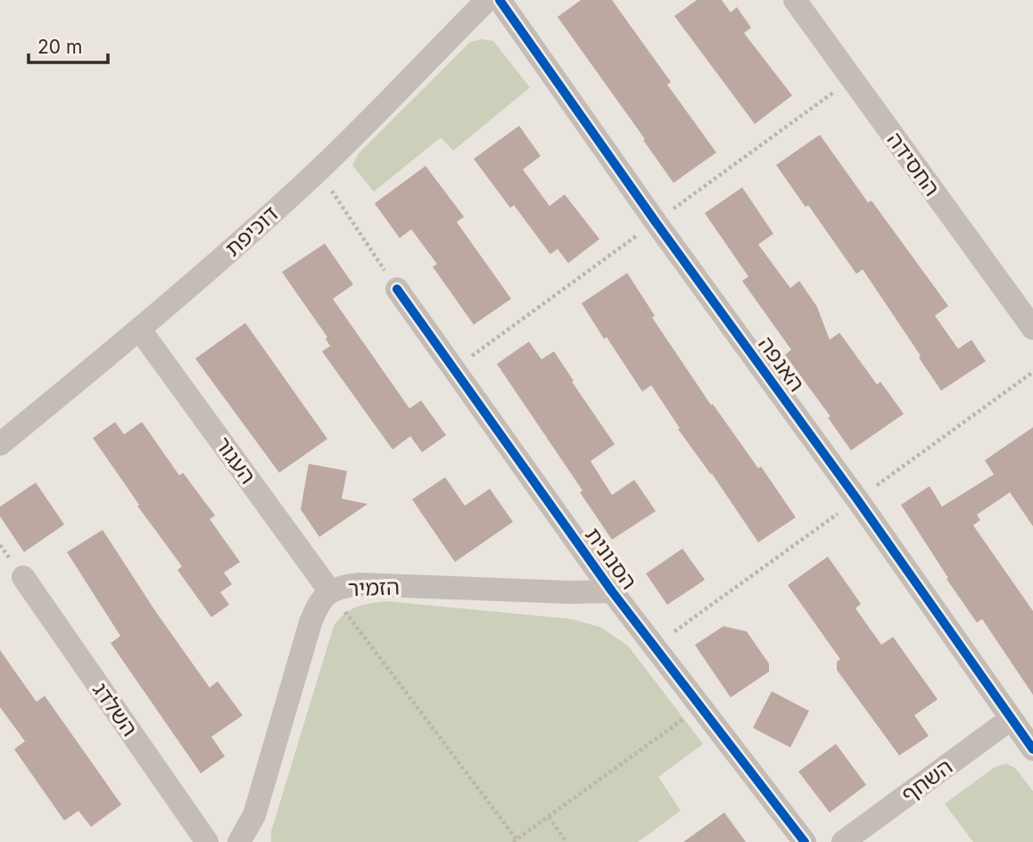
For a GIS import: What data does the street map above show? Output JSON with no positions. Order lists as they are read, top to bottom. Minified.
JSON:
{"streets":{"street":["החסידה","דוכיפת","האנפה","העגור","הסנונית","הזמיר","השלדג","השחף"]},"crossings":[["דוכיפת","העגור"],["האנפה","השחף"],["העגור","הזמיר"],["הסנונית","הזמיר"]],"scale_bar":"20 m"}
